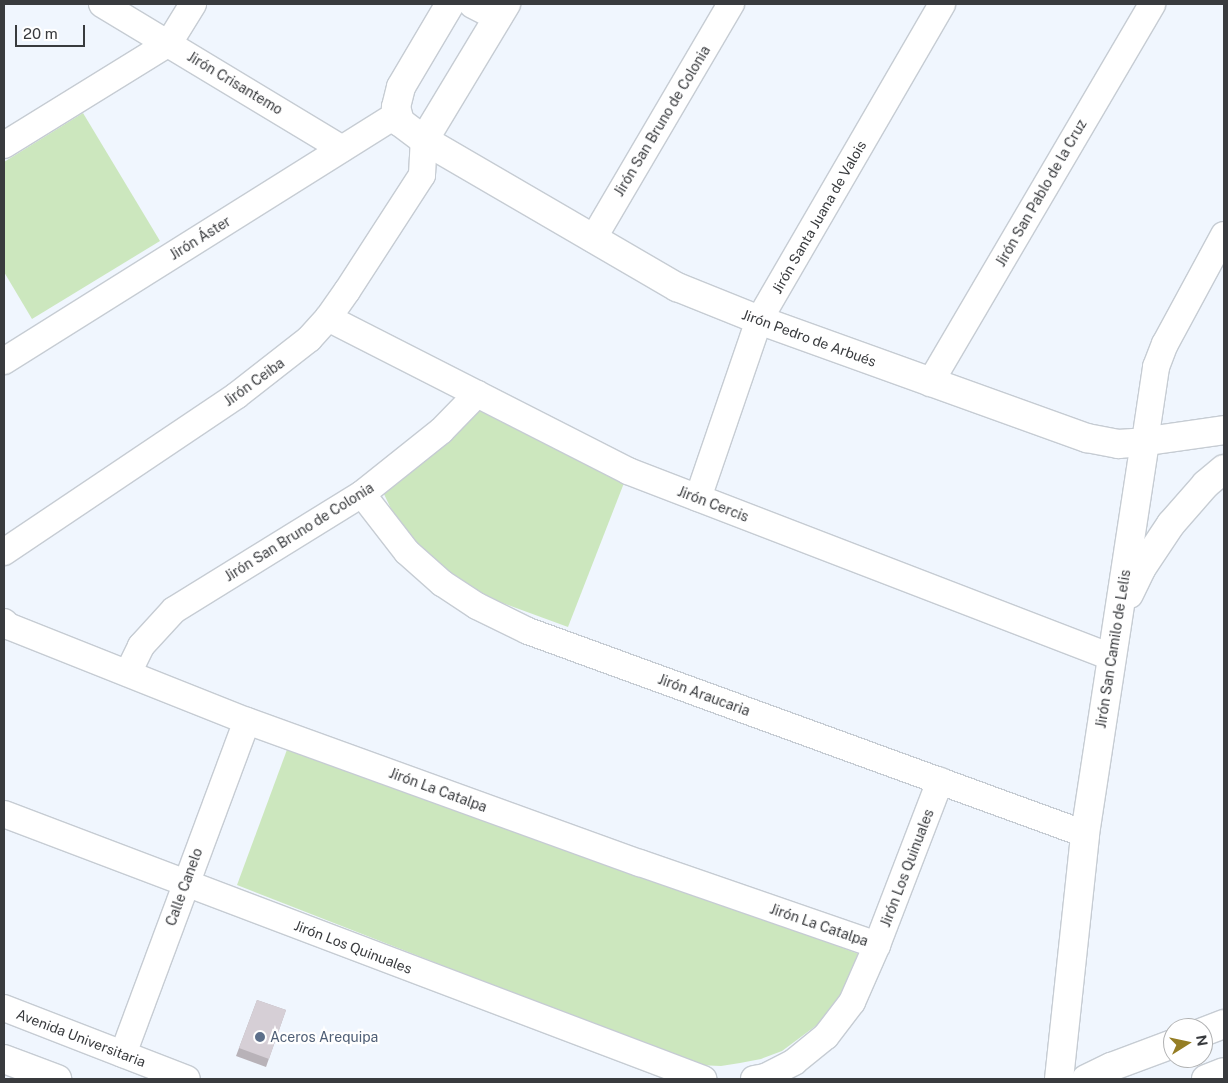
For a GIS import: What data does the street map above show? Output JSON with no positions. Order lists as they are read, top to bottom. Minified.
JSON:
{"streets":{"street":["Jirón Crisantemo","Jirón San Bruno de Colonia","Jirón San Pablo de la Cruz","Jirón Santa Juana de Valois","Jirón Áster","Jirón Pedro de Arbués","Jirón Ceiba","Jirón Cercis","Jirón San Camilo de Lelis","Jirón Araucaria","Jirón La Catalpa","Jirón Los Quinuales","Calle Canelo","Avenida Universitaria"]},"crossings":[["Jirón Crisantemo","Jirón Áster"],["Jirón San Bruno de Colonia","Jirón Pedro de Arbués"],["Jirón San Bruno de Colonia","Jirón Cercis"],["Jirón San Bruno de Colonia","Jirón Araucaria"],["Jirón San Bruno de Colonia","Jirón La Catalpa"],["Jirón San Pablo de la Cruz","Jirón Pedro de Arbués"],["Jirón Santa Juana de Valois","Jirón Pedro de Arbués"],["Jirón Santa Juana de Valois","Jirón Cercis"],["Jirón Áster","Jirón Pedro de Arbués"],["Jirón Pedro de Arbués","Jirón Ceiba"],["Jirón Pedro de Arbués","Jirón San Camilo de Lelis"],["Jirón Ceiba","Jirón Cercis"],["Jirón Cercis","Jirón San Camilo de Lelis"],["Jirón San Camilo de Lelis","Jirón Araucaria"],["Jirón Araucaria","Jirón Los Quinuales"],["Jirón La Catalpa","Jirón Los Quinuales"],["Jirón La Catalpa","Calle Canelo"],["Jirón Los Quinuales","Calle Canelo"],["Calle Canelo","Avenida Universitaria"]],"places":["Aceros Arequipa"],"scale_bar":"20 m","north":"right"}
